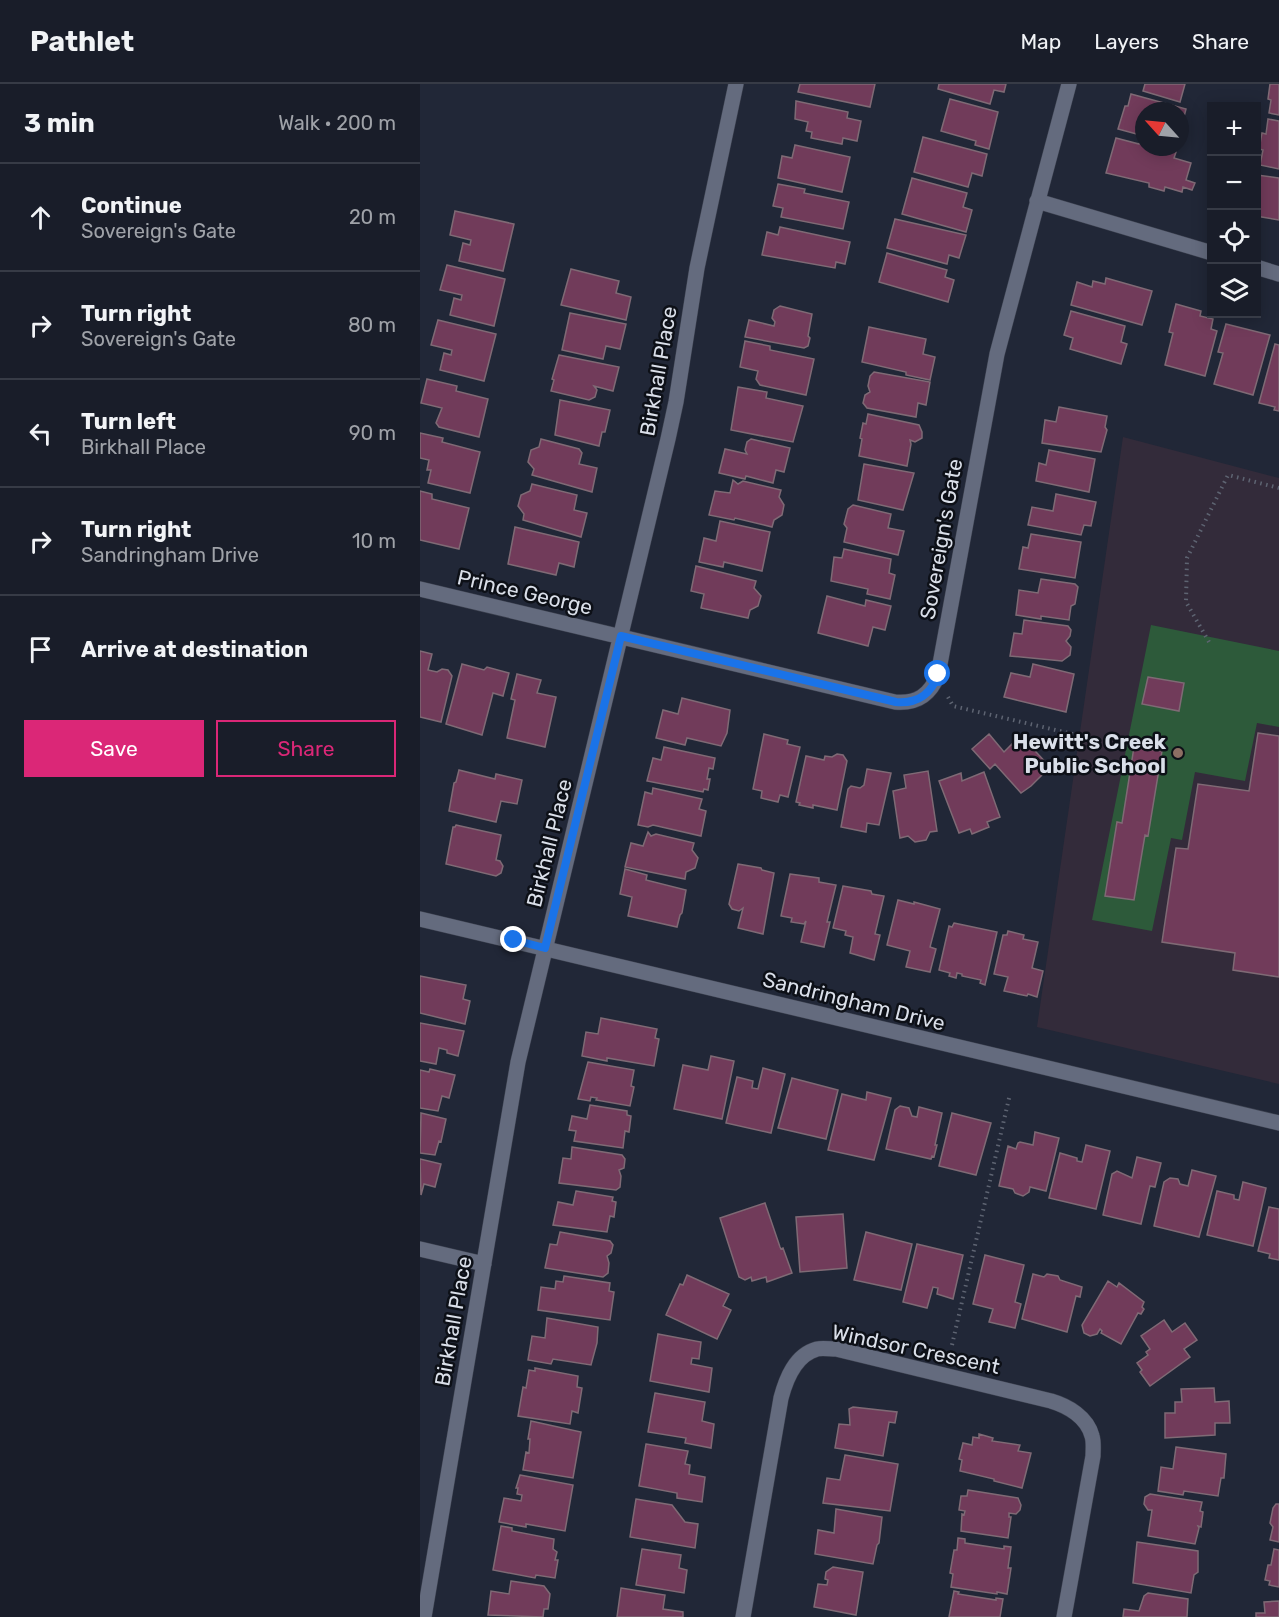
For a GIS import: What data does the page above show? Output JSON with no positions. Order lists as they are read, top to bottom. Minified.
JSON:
{"streets":{"street":["Birkhall Place","Sovereign's Gate","Prince George","Sandringham Drive","Windsor Crescent"]},"crossings":[["Birkhall Place","Prince George"],["Birkhall Place","Sandringham Drive"]],"places":["Hewitt's Creek Public School"],"north":"top left","page":{"header":"Pathlet","nav":["Map","Layers","Share"],"heading":["3 min","Walk · 200 m"],"map_buttons":["+","−"],"list":[["Continue","Sovereign's Gate","20 m"],["Turn right","Sovereign's Gate","80 m"],["Turn left","Birkhall Place","90 m"],["Turn right","Sandringham Drive","10 m"],"Arrive at destination"],"buttons":["Save","Share"]}}
